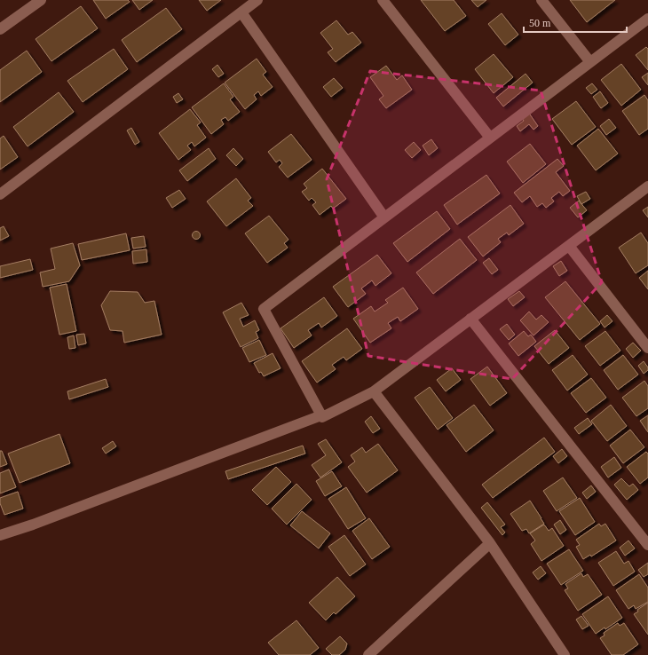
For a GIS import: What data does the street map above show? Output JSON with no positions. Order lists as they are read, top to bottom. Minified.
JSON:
{"scale_bar":"50 m"}
